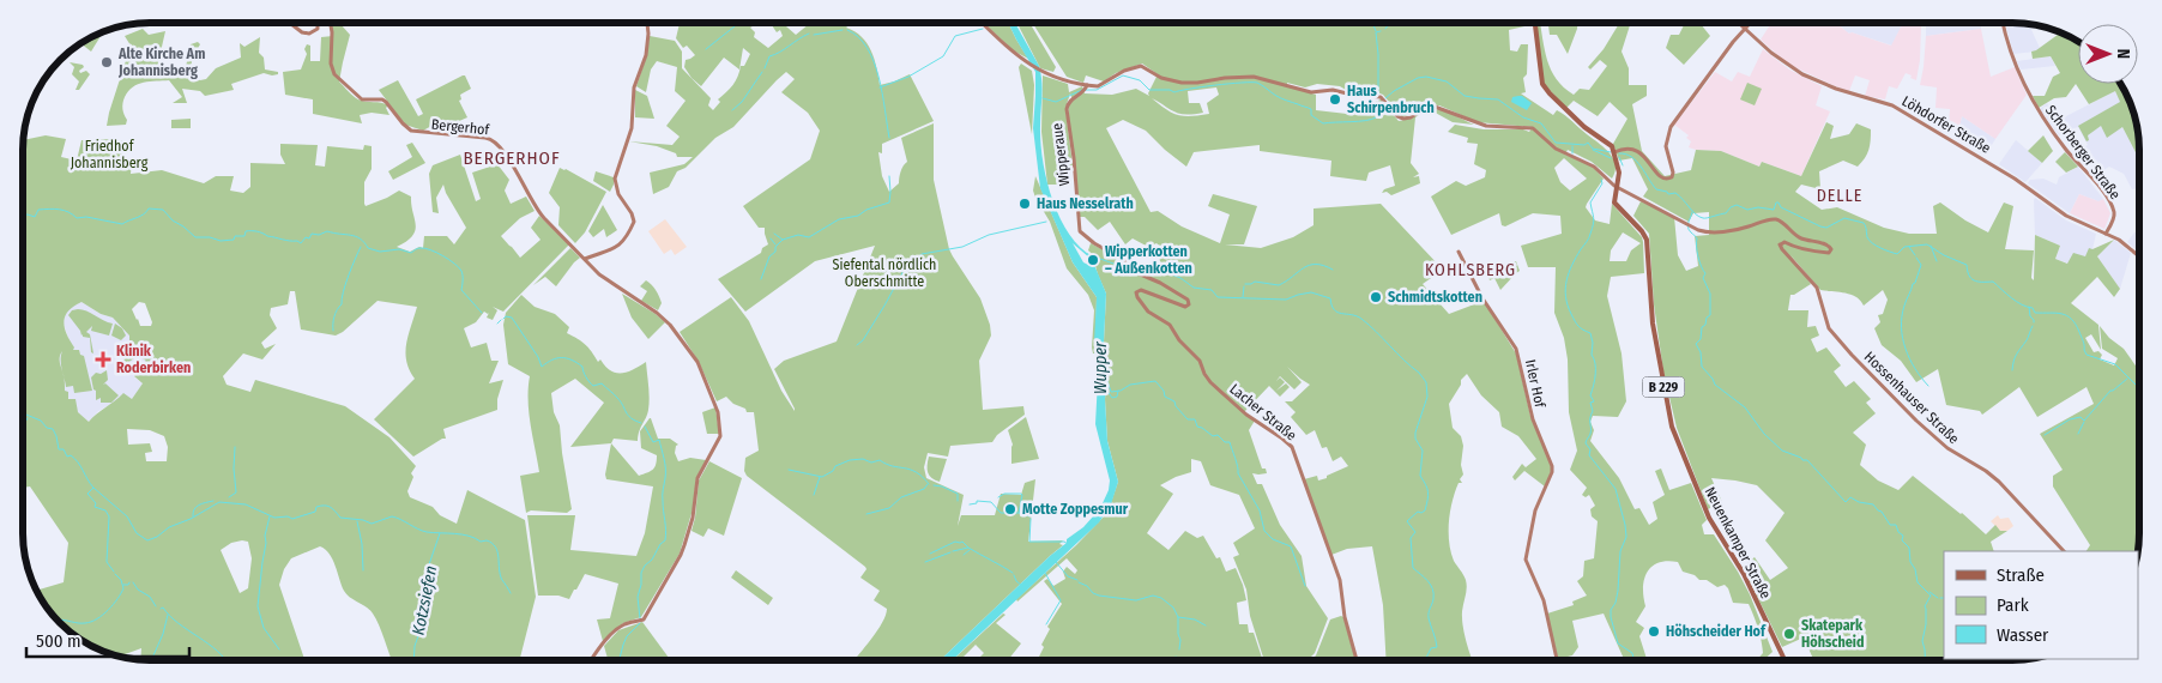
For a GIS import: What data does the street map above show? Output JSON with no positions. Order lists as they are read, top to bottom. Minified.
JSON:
{"streets":{"main road":["B 229","Neuenkamper Straße"],"street":["Löhdorfer Straße","Bergerhof","Schorberger Straße","Wipperaue","Irler Hof","Hossenhauser Straße","Lacher Straße"]},"crossings":[["Löhdorfer Straße","Schorberger Straße"],["Wipperaue","Lacher Straße"],["B 229","Hossenhauser Straße"],["B 229","Neuenkamper Straße"],["Hossenhauser Straße","Neuenkamper Straße"]],"districts":["BERGERHOF","DELLE","KOHLSBERG"],"water":["Wupper","Kotzsiefen"],"parks":["Friedhof Johannisberg","Siefental nördlich Oberschmitte"],"places":{"other":["Alte Kirche Am Johannisberg","Haus Schirpenbruch","Haus Nesselrath","Wipperkotten – Außenkotten","Schmidtskotten","Motte Zoppesmur","Höhscheider Hof","Skatepark Höhscheid"],"health":["Klinik Roderbirken"]},"legend":["Straße","Park","Wasser"],"scale_bar":"500 m","north":"right"}
